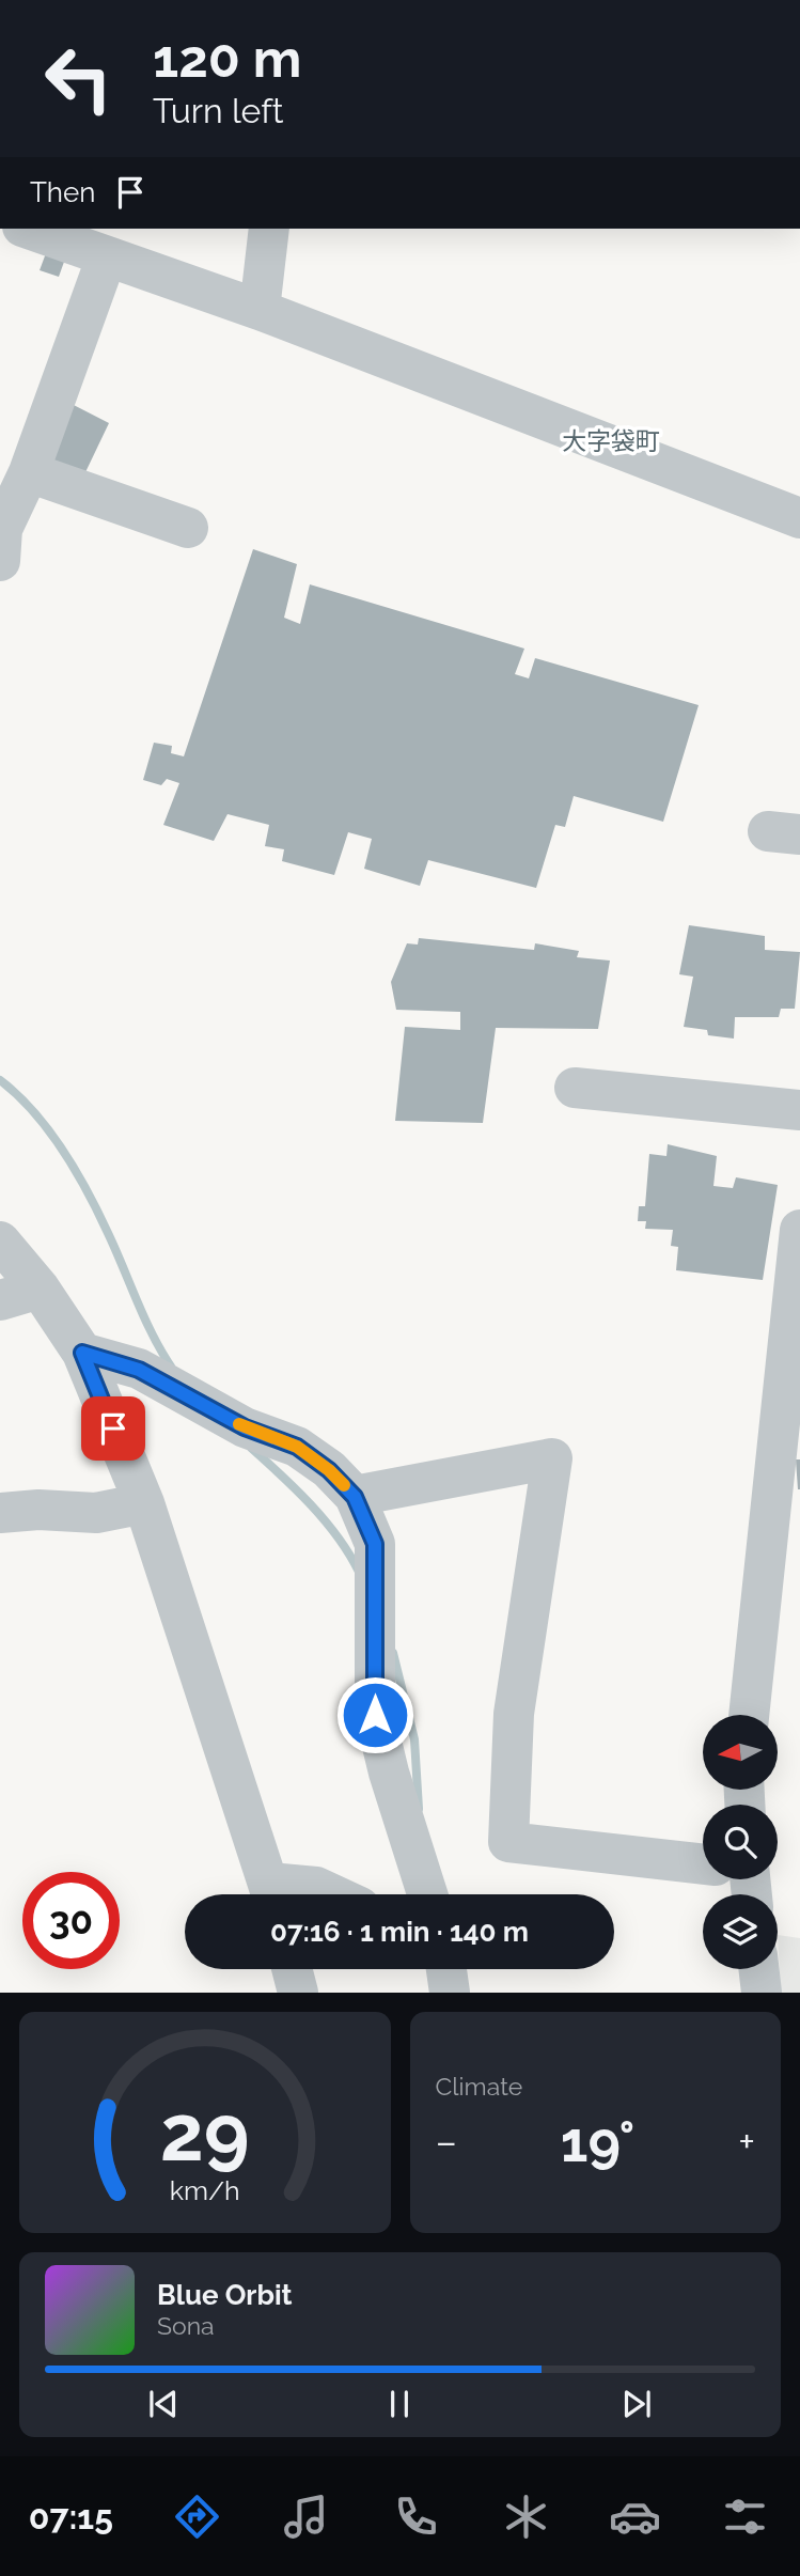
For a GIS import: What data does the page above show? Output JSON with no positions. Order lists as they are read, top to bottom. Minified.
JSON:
{"districts":["大字袋町"],"north":"left","page":{"turn":["120 m","Turn left"],"then":"Then","limit":"30","trip":"07:16 · 1 min · 140 m","tile":"Climate","heat":["−","19°","+"],"song":["Blue Orbit","Sona"],"tabs":"07:15","gauge":["29","km/h"]}}
